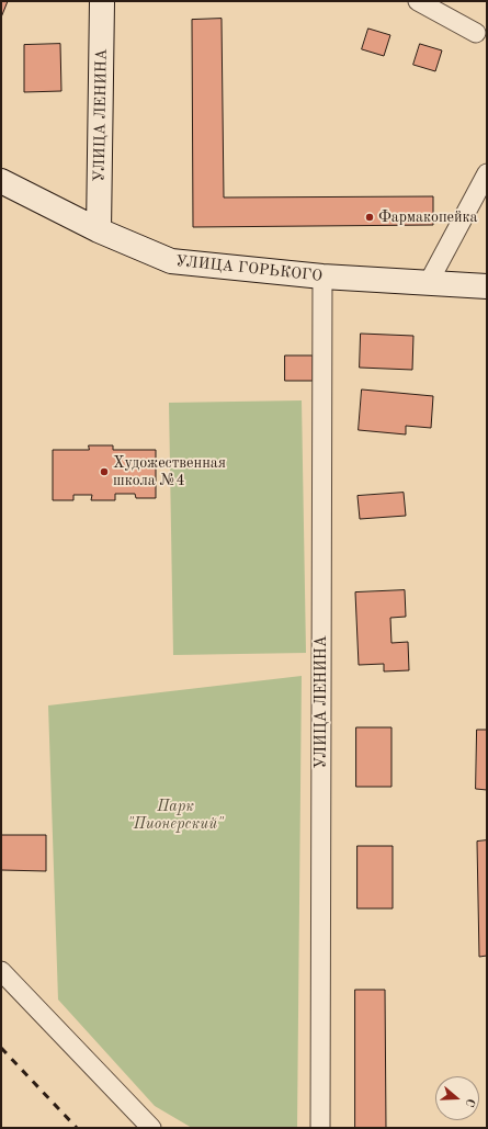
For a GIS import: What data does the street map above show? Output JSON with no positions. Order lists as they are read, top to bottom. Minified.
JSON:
{"streets":{"street":["УЛИЦА ЛЕНИНА","УЛИЦА ГОРЬКОГО"]},"crossings":[["УЛИЦА ЛЕНИНА","УЛИЦА ГОРЬКОГО"]],"parks":["Парк \"Пионерский\""],"places":["Фармакопейка","Художественная школа №4"],"north":"right"}
